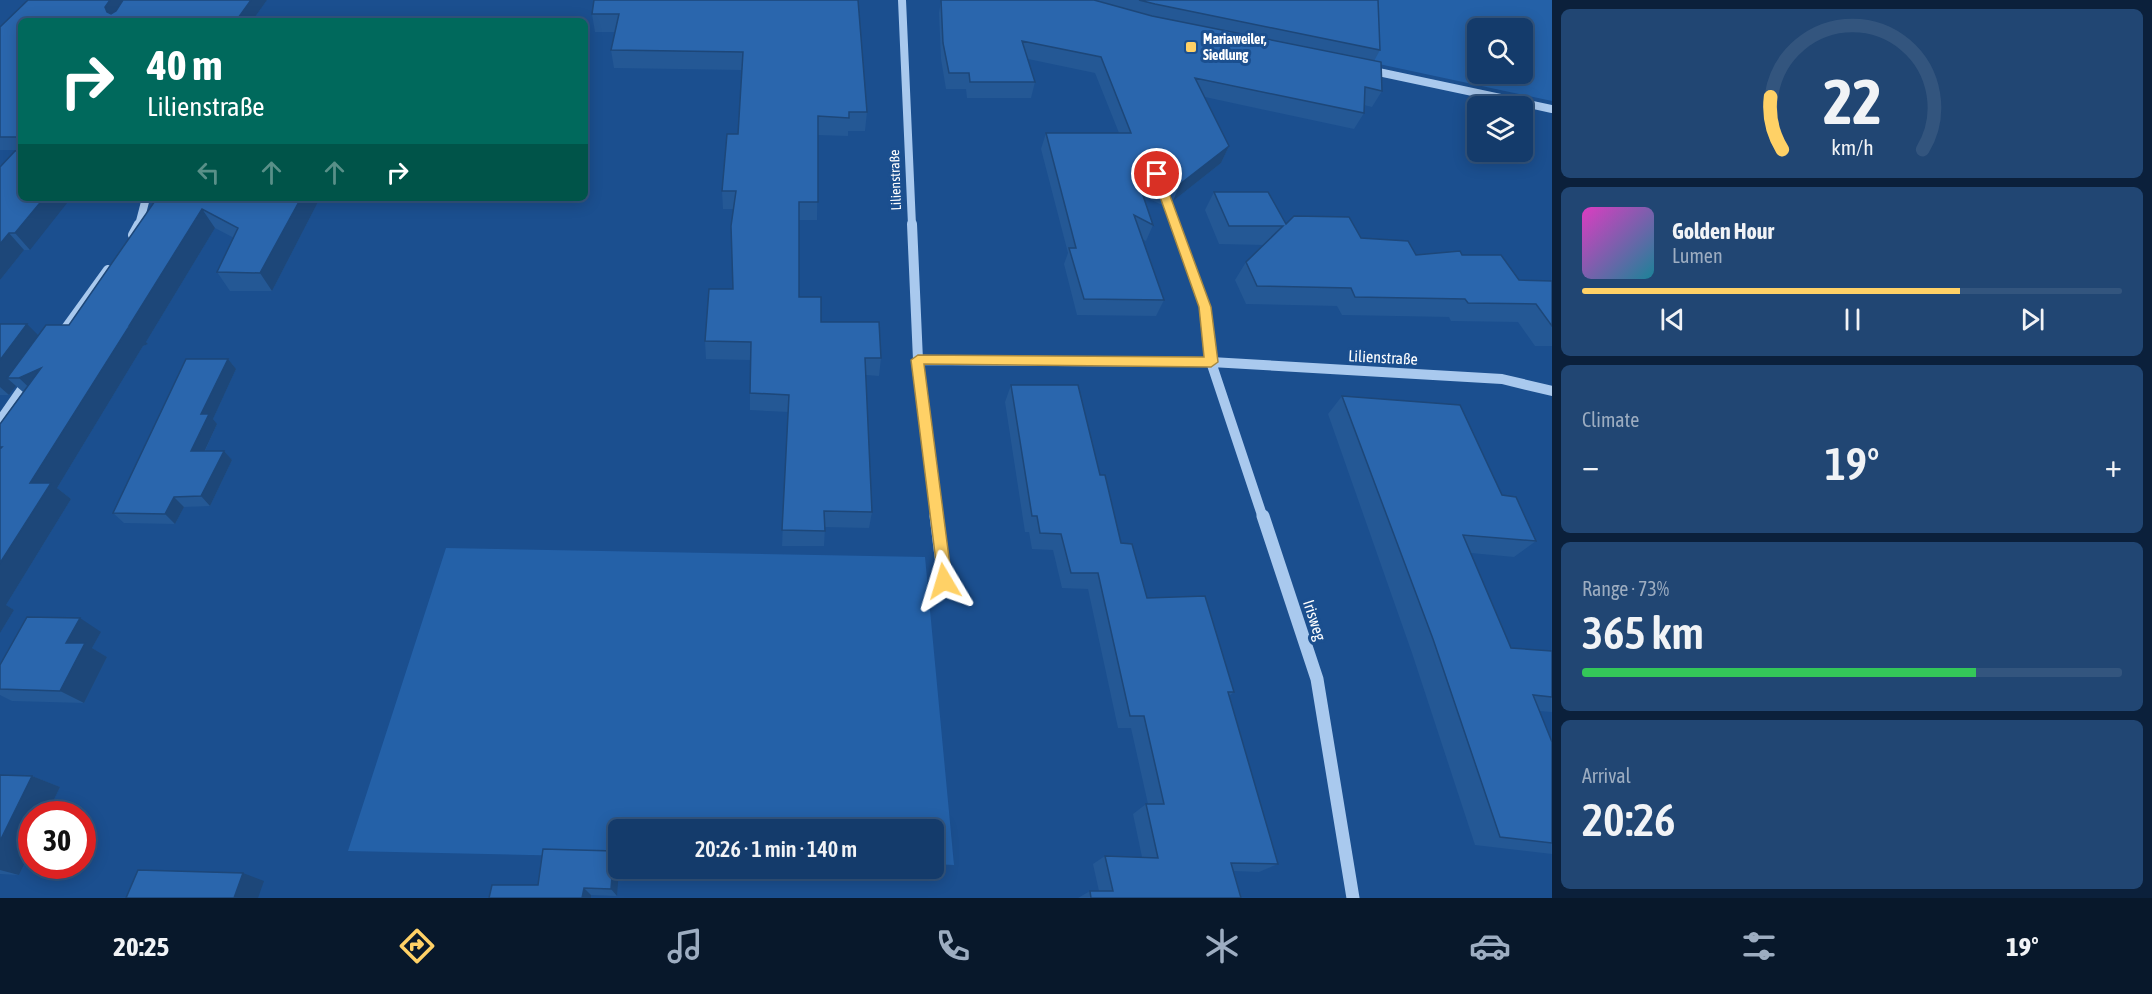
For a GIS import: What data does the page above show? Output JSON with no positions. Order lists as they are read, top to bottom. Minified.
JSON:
{"streets":{"street":["Lilienstraße","Irisweg"]},"crossings":[["Lilienstraße","Irisweg"]],"places":{"transit":["Mariaweiler, Siedlung"]},"page":{"turn":["40 m","Lilienstraße"],"song":["Golden Hour","Lumen"],"tile":["Climate",["Range · 73%","365 km"],["Arrival","20:26"]],"heat":["−","19°","+"],"limit":"30","trip":"20:26 · 1 min · 140 m","tabs":["20:25","19°"],"gauge":["22","km/h"]}}
